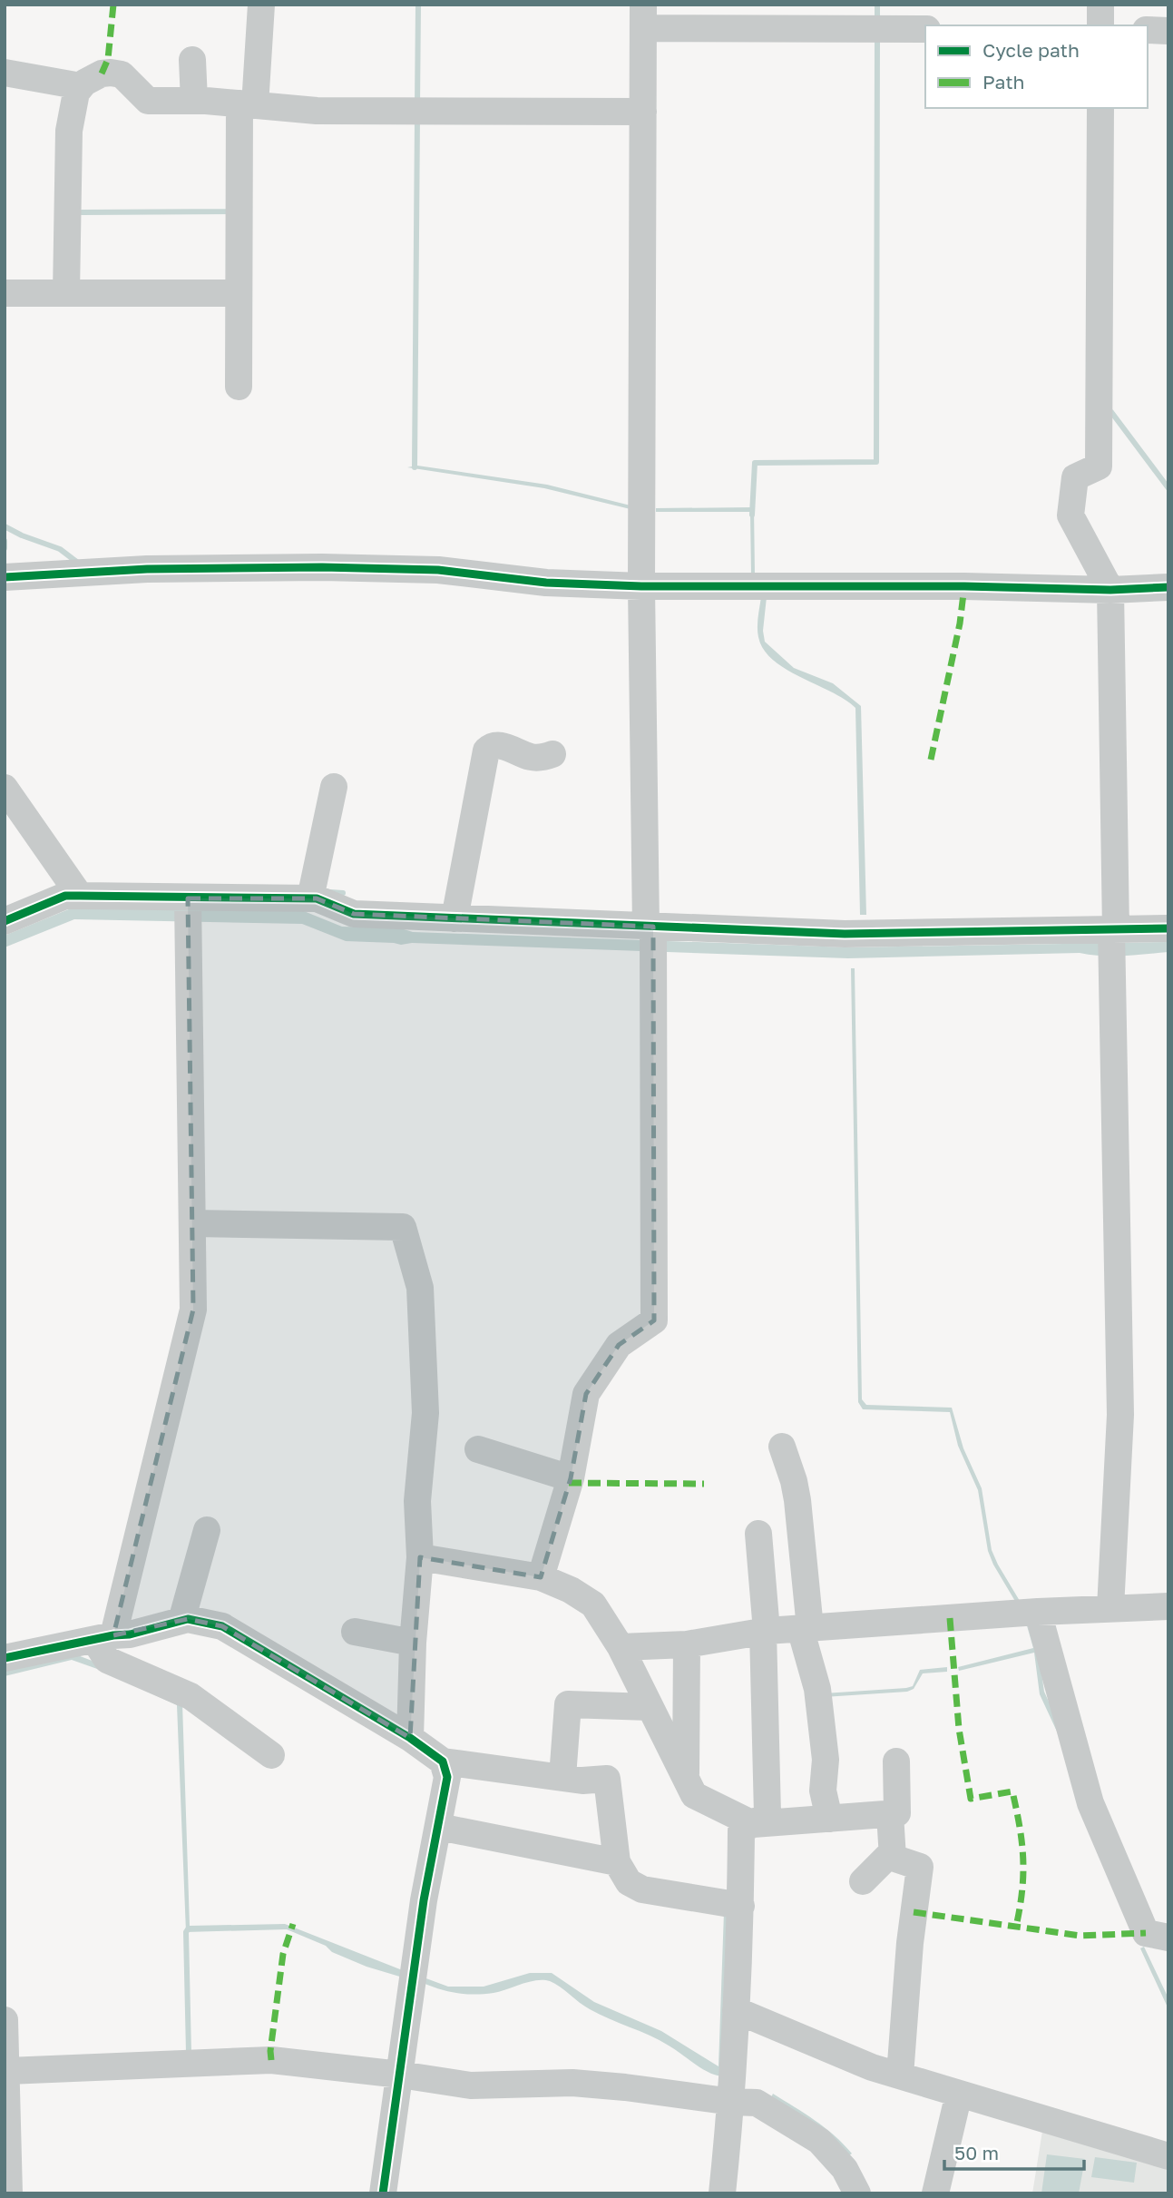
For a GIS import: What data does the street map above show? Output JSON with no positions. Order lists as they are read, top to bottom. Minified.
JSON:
{"legend":["Cycle path","Path"],"scale_bar":"50 m"}
